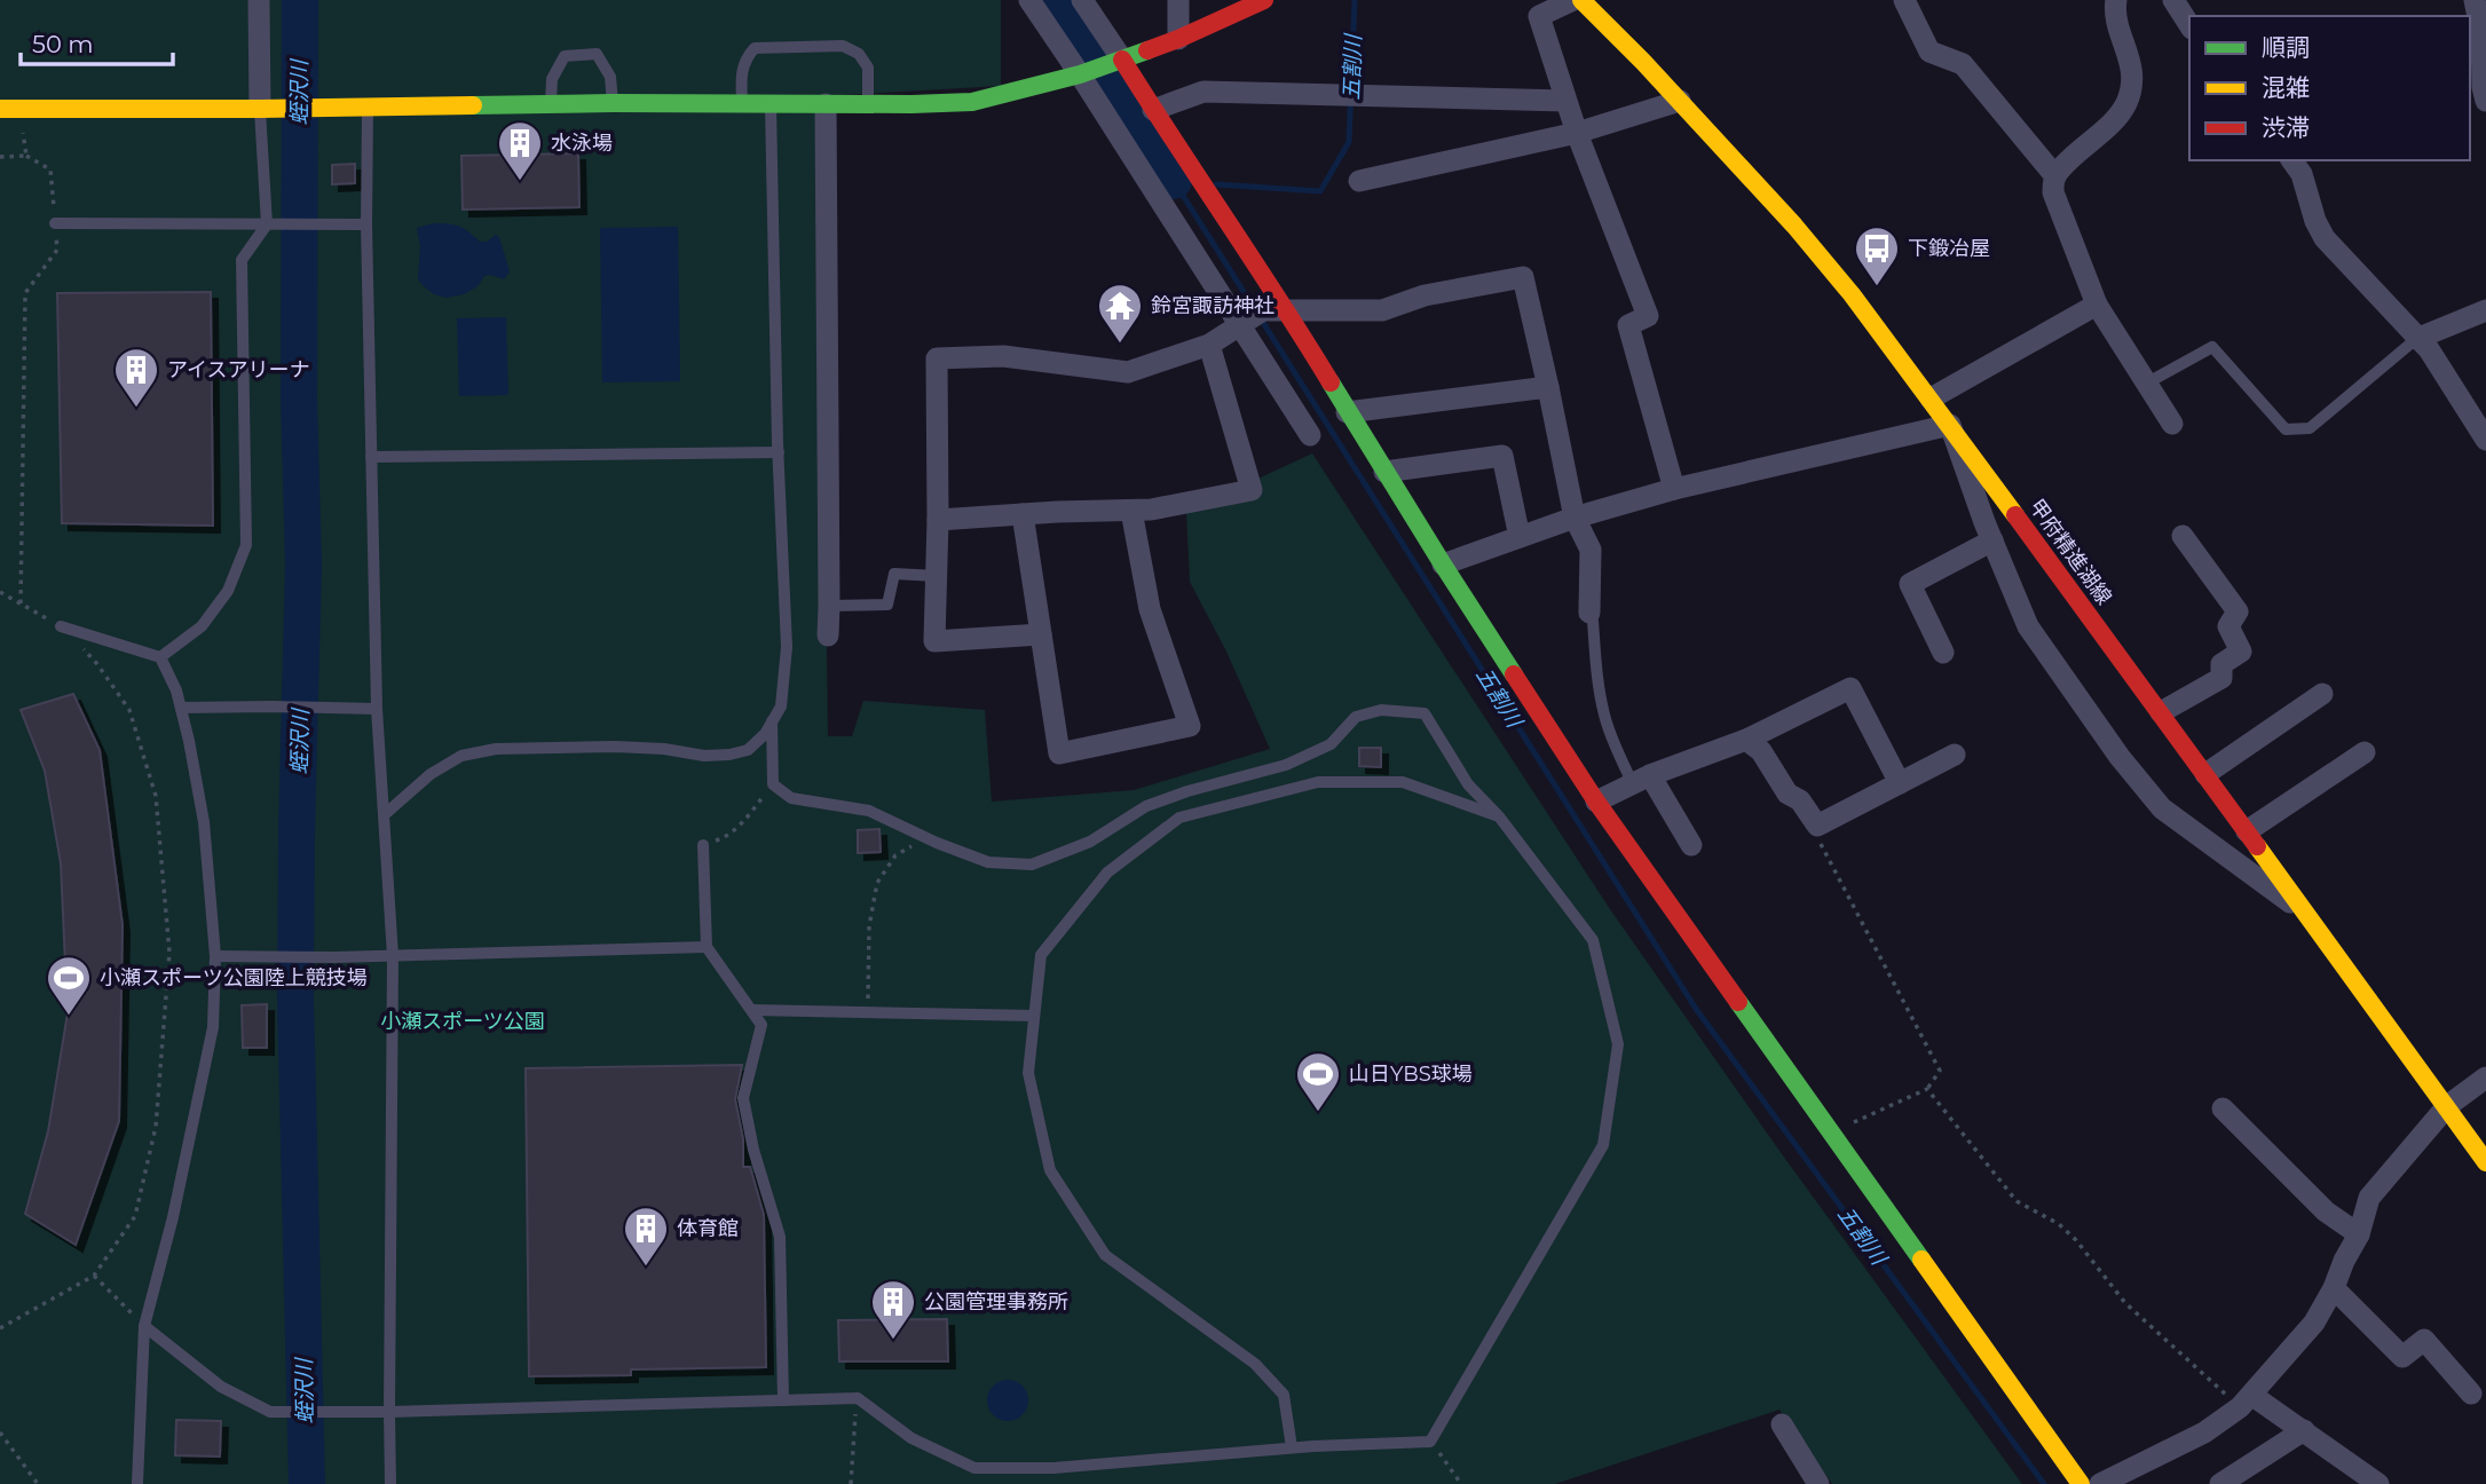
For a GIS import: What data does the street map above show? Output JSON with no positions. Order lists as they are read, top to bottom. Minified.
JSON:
{"streets":{"street":["甲府精進湖線"]},"water":["五割川","蛭沢川"],"parks":["小瀬スポーツ公園"],"places":{"building":["水泳場","アイスアリーナ","体育館","公園管理事務所"],"bus stop":["下鍛冶屋"],"temple":["鈴宮諏訪神社"],"sports":["小瀬スポーツ公園陸上競技場","山日YBS球場"]},"legend":["順調","混雑","渋滞"],"scale_bar":"50 m"}
